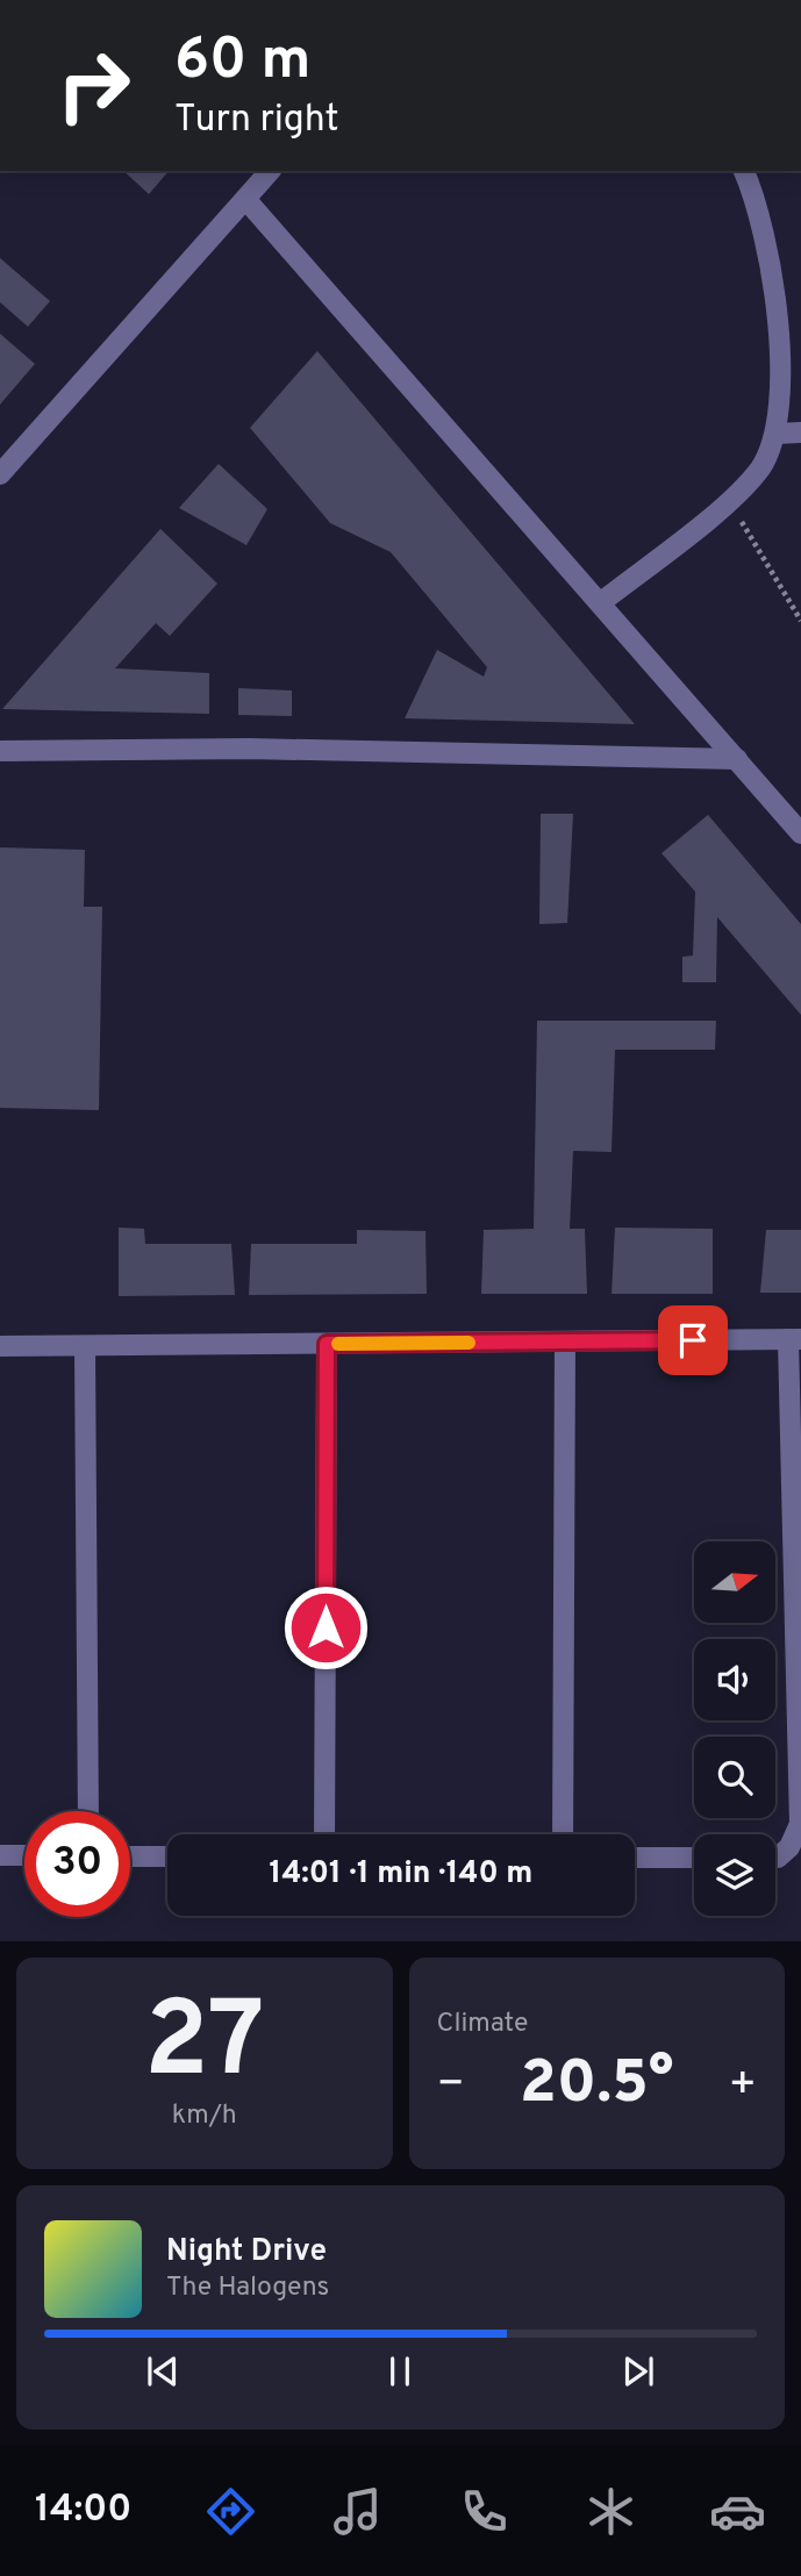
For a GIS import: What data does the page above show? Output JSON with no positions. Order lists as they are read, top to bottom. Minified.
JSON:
{"north":"right","page":{"turn":["60 m","Turn right"],"limit":"30","trip":"14:01 · 1 min · 140 m","tile":[["27","km/h"],"Climate"],"heat":["−","20.5°","+"],"song":["Night Drive","The Halogens"],"tabs":"14:00"}}
